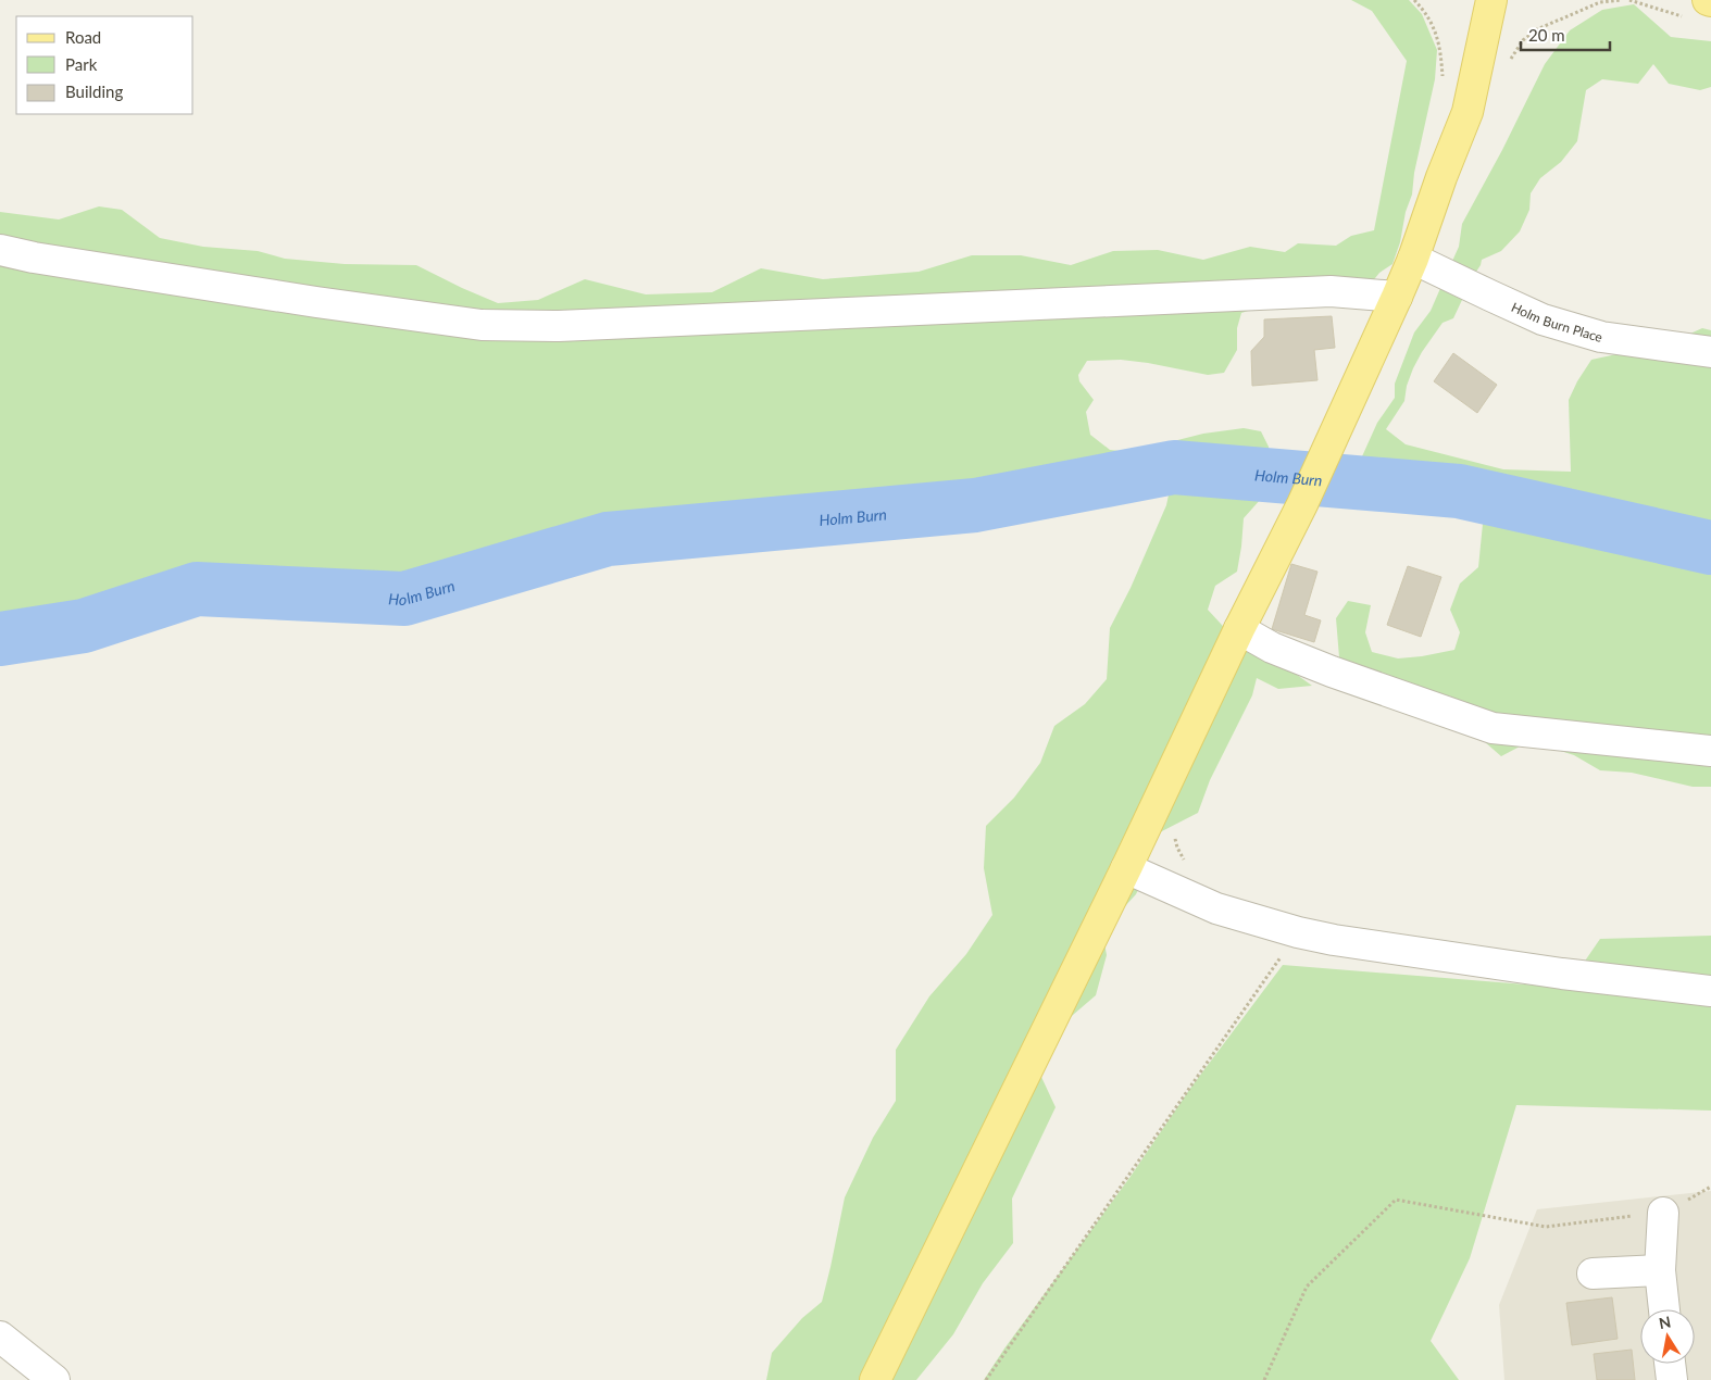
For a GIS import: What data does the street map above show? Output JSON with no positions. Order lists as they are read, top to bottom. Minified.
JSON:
{"streets":{"street":["Holm Burn Place"]},"water":["Holm Burn"],"legend":["Road","Park","Building"],"scale_bar":"20 m","north":"top"}
